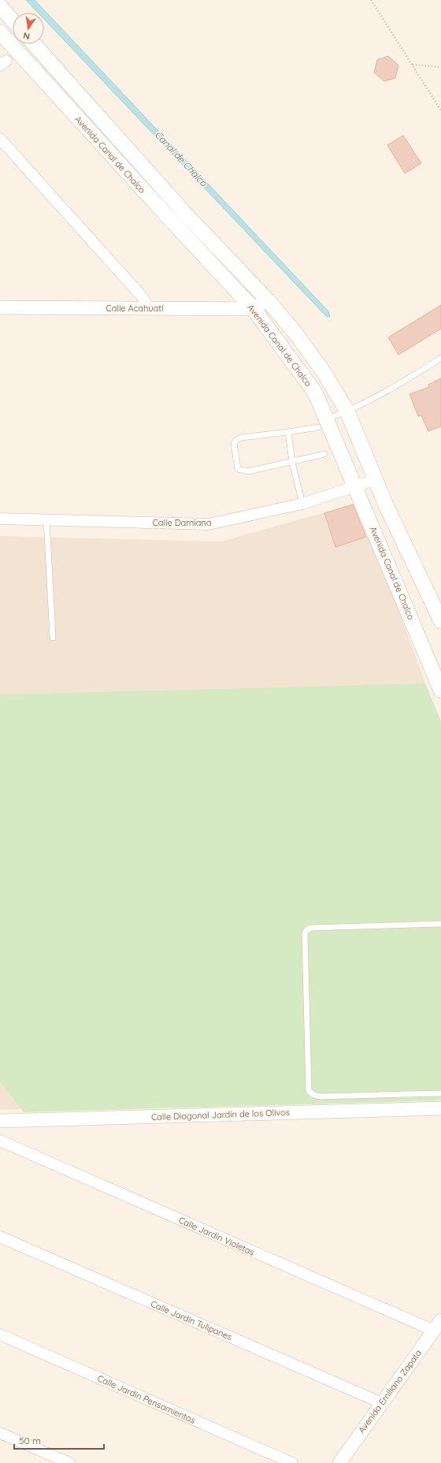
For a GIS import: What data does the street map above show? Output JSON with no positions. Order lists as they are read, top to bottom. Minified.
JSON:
{"streets":{"main road":["Avenida Canal de Chalco"],"street":["Calle Acahuatl","Calle Damiana","Calle Diagonal Jardín de los Olivos","Calle Jardín Violetas","Calle Jardín Tulipanes","Avenida Emiliano Zapata","Calle Jardín Pensamientos"]},"crossings":[["Avenida Canal de Chalco","Calle Acahuatl"],["Avenida Canal de Chalco","Calle Damiana"],["Calle Jardín Violetas","Avenida Emiliano Zapata"],["Calle Jardín Tulipanes","Avenida Emiliano Zapata"]],"water":["Canal de Chalco"],"scale_bar":"50 m","north":"bottom"}
